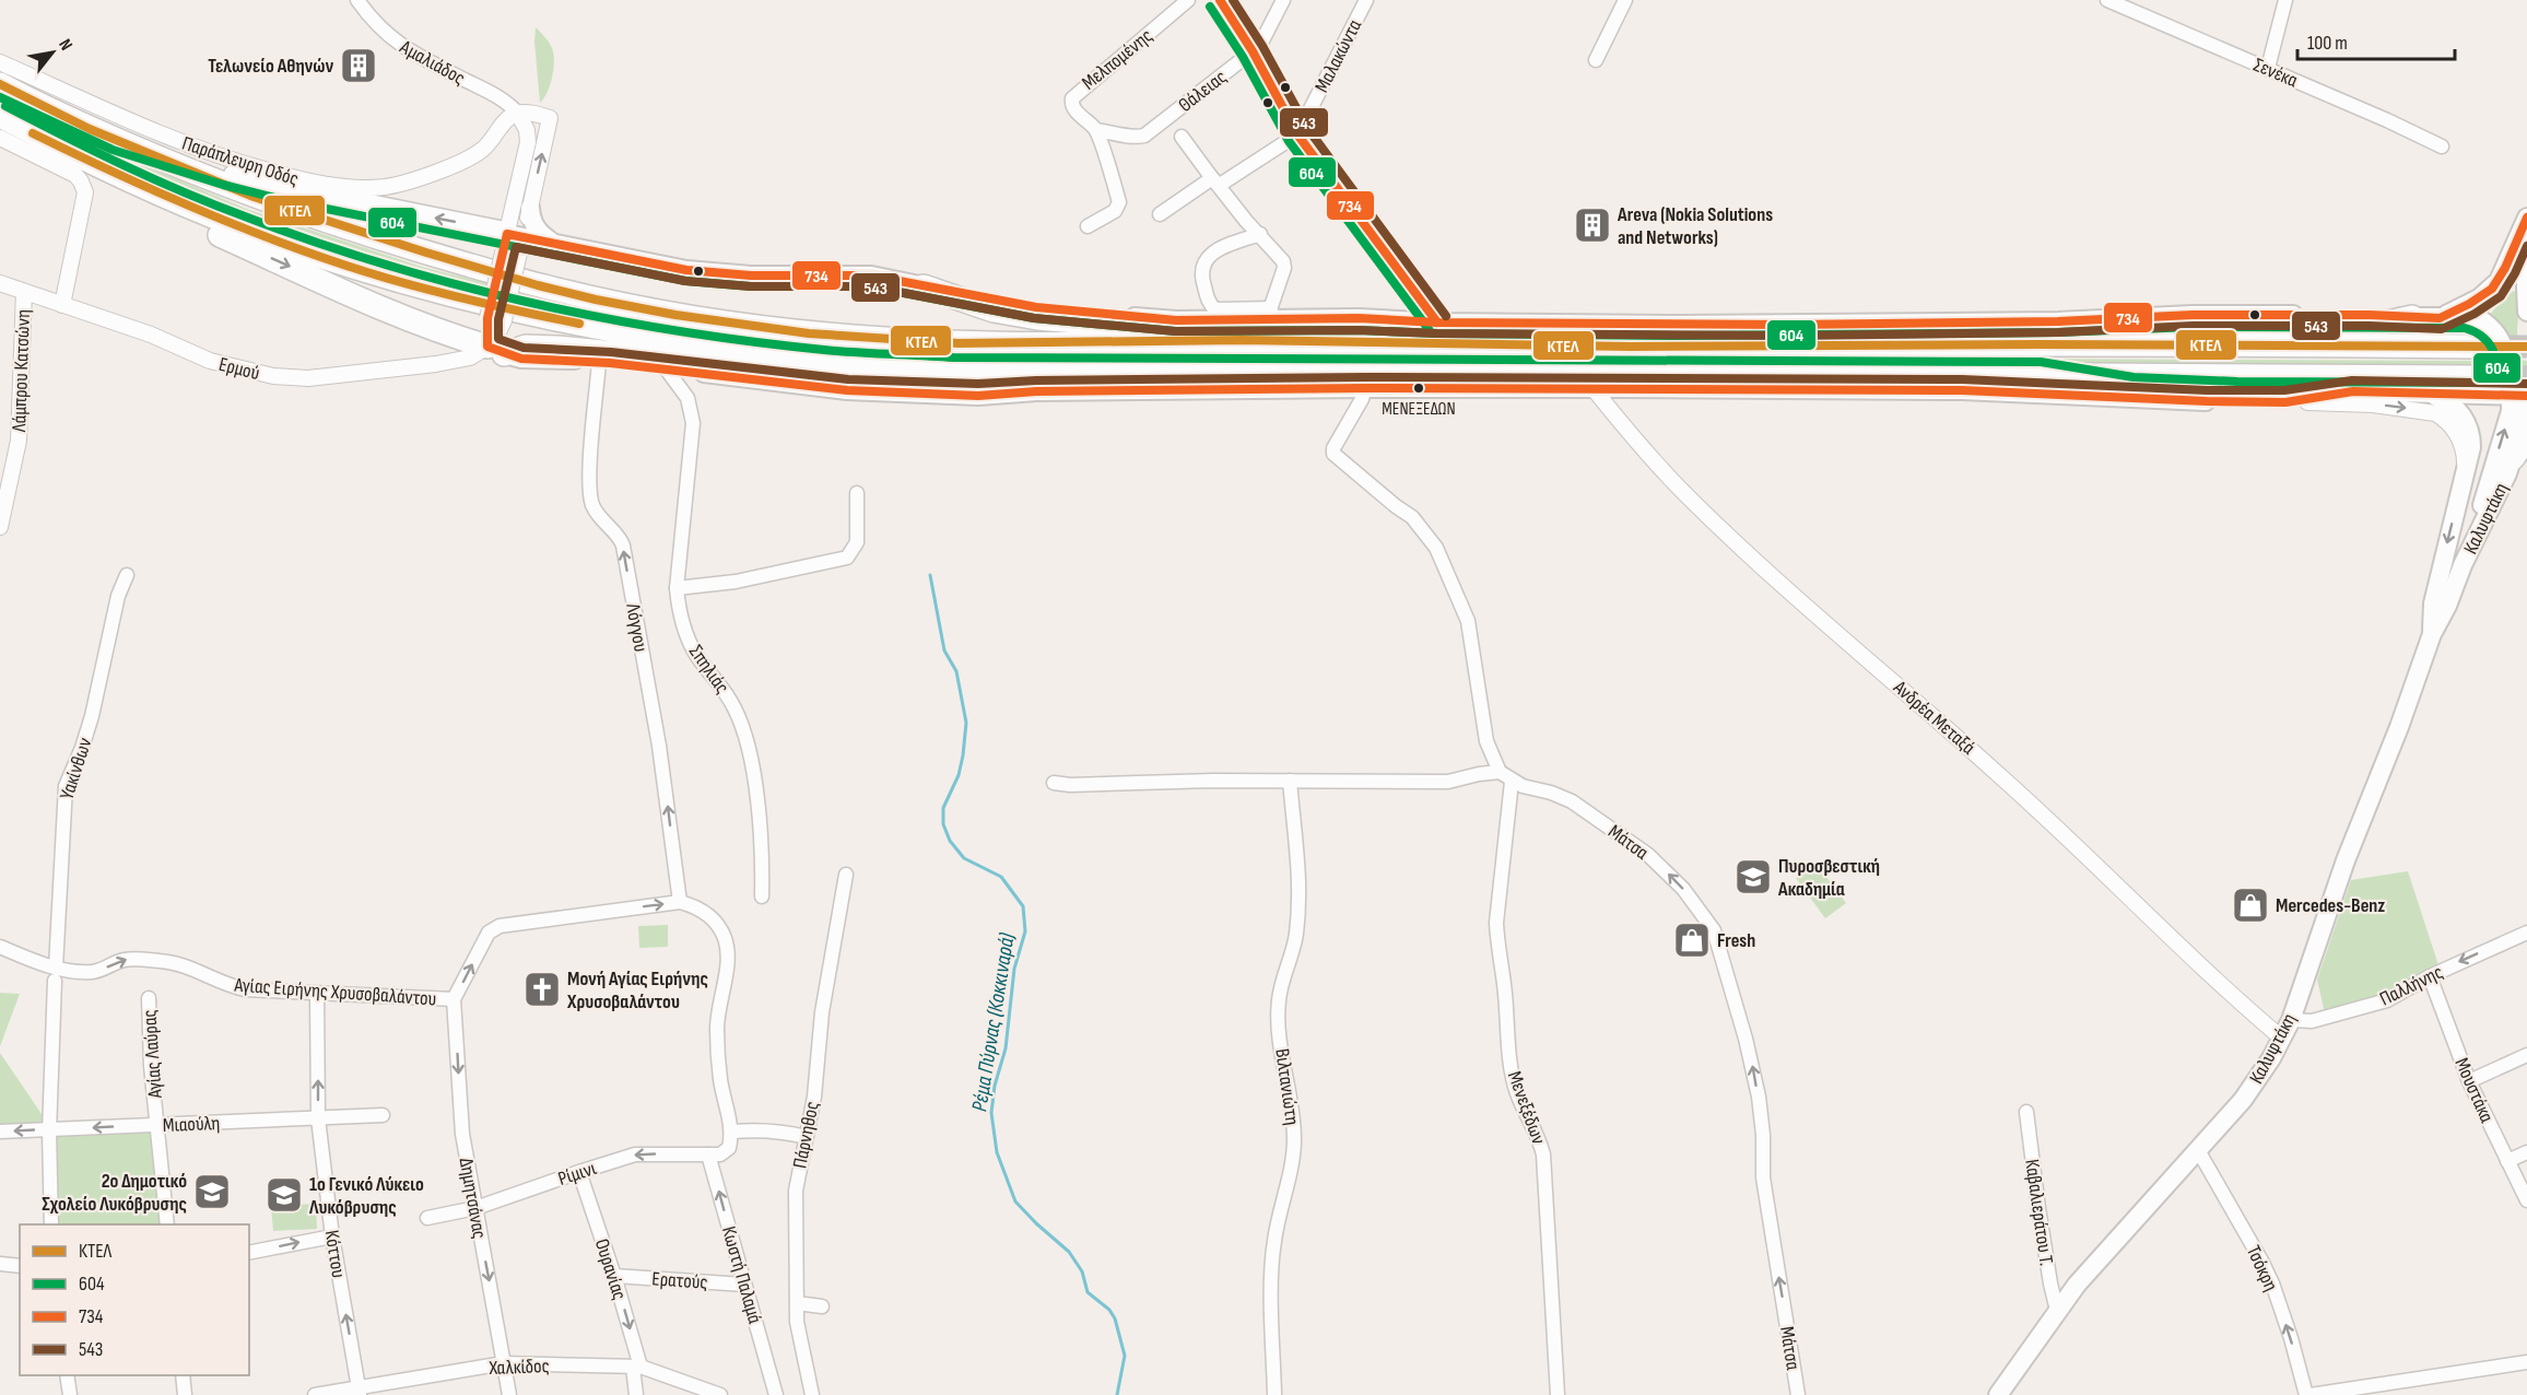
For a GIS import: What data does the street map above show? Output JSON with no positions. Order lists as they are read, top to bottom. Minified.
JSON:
{"streets":{"main road":["Καλυφτάκη"],"street":["Μαλακώντα","Μελπομένης","Αμαλιάδος","Σενέκα","Θάλειας","Παράπλευρη Οδός","Ερμού","Λάμπρου Κατσώνη","Λόγγου","Σπηλιάς","Ανδρέα Μεταξά","Υακίνθων","Μάτσα","Παλλήνης","Αγίας Ειρήνης Χρυσοβαλάντου","Αγίας Λαύρας","Βιλτανιώτη","Μουστάκα","Μενεξέδων","Μιαούλη","Πάρνηθος","Ρίμινι","Δημητσάνας","Καβαλιεράτου Τ.","Κόττου","Τσόκρη","Ουρανίας","Κωστή Παλαμά","Ερατούς","Χαλκίδος"]},"crossings":[["Μελπομένης","Θάλειας"],["Αμαλιάδος","Παράπλευρη Οδός"],["Ερμού","Λάμπρου Κατσώνη"],["Καλυφτάκη","Ανδρέα Μεταξά"],["Καλυφτάκη","Παλλήνης"],["Καλυφτάκη","Καβαλιεράτου Τ."],["Καλυφτάκη","Τσόκρη"],["Λόγγου","Αγίας Ειρήνης Χρυσοβαλάντου"],["Υακίνθων","Αγίας Ειρήνης Χρυσοβαλάντου"],["Υακίνθων","Μιαούλη"],["Μάτσα","Μενεξέδων"],["Παλλήνης","Μουστάκα"],["Αγίας Ειρήνης Χρυσοβαλάντου","Δημητσάνας"],["Αγίας Ειρήνης Χρυσοβαλάντου","Κόττου"],["Αγίας Λαύρας","Μιαούλη"],["Μιαούλη","Κόττου"],["Ρίμινι","Δημητσάνας"],["Ρίμινι","Ουρανίας"],["Ρίμινι","Κωστή Παλαμά"],["Δημητσάνας","Χαλκίδος"],["Κόττου","Χαλκίδος"],["Ουρανίας","Ερατούς"],["Ουρανίας","Χαλκίδος"],["Κωστή Παλαμά","Ερατούς"]],"one_way":["Λόγγου","Μάτσα","Αγίας Ειρήνης Χρυσοβαλάντου","Μιαούλη","Ρίμινι","Δημητσάνας","Κόττου","Τσόκρη","Ουρανίας","Κωστή Παλαμά"],"water":["Ρέμα Πύρνας (Κοκκιναρά)"],"places":{"building":["Τελωνείο Αθηνών","Areva (Nokia Solutions and Networks)"],"other":["ΜΕΝΕΞΕΔΩΝ"],"school or university":["Πυροσβεστική Ακαδημία","2ο Δημοτικό Σχολείο Λυκόβρυσης","1ο Γενικό Λύκειο Λυκόβρυσης"],"shop":["Mercedes-Benz","Fresh"],"church":["Μονή Αγίας Ειρήνης Χρυσοβαλάντου"]},"lines":["transit line 734","transit line 543","transit line 604","transit line ΚΤΕΛ"],"legend":["ΚΤΕΛ","604","734","543"],"scale_bar":"100 m","north":"top right"}
